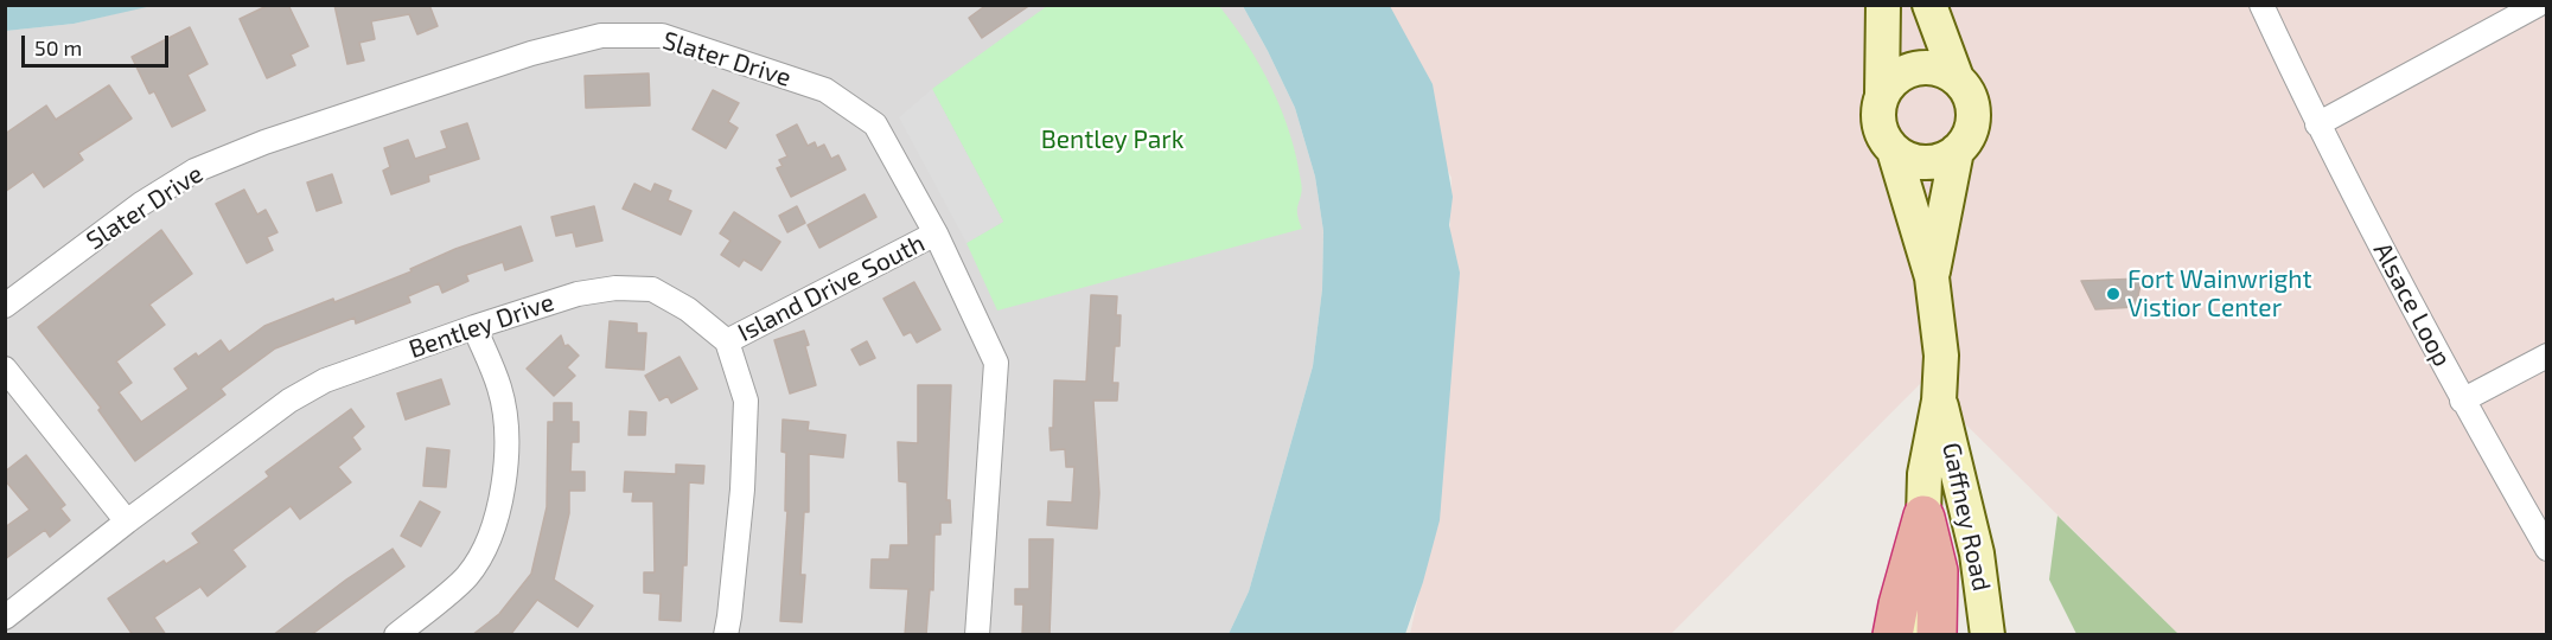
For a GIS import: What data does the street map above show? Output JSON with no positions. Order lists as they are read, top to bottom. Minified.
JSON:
{"streets":{"main road":["Gaffney Road"],"street":["Slater Drive","Island Drive South","Alsace Loop","Bentley Drive"]},"crossings":[["Slater Drive","Island Drive South"],["Island Drive South","Bentley Drive"]],"parks":["Bentley Park"],"places":["Fort Wainwright Vistior Center"],"scale_bar":"50 m"}
